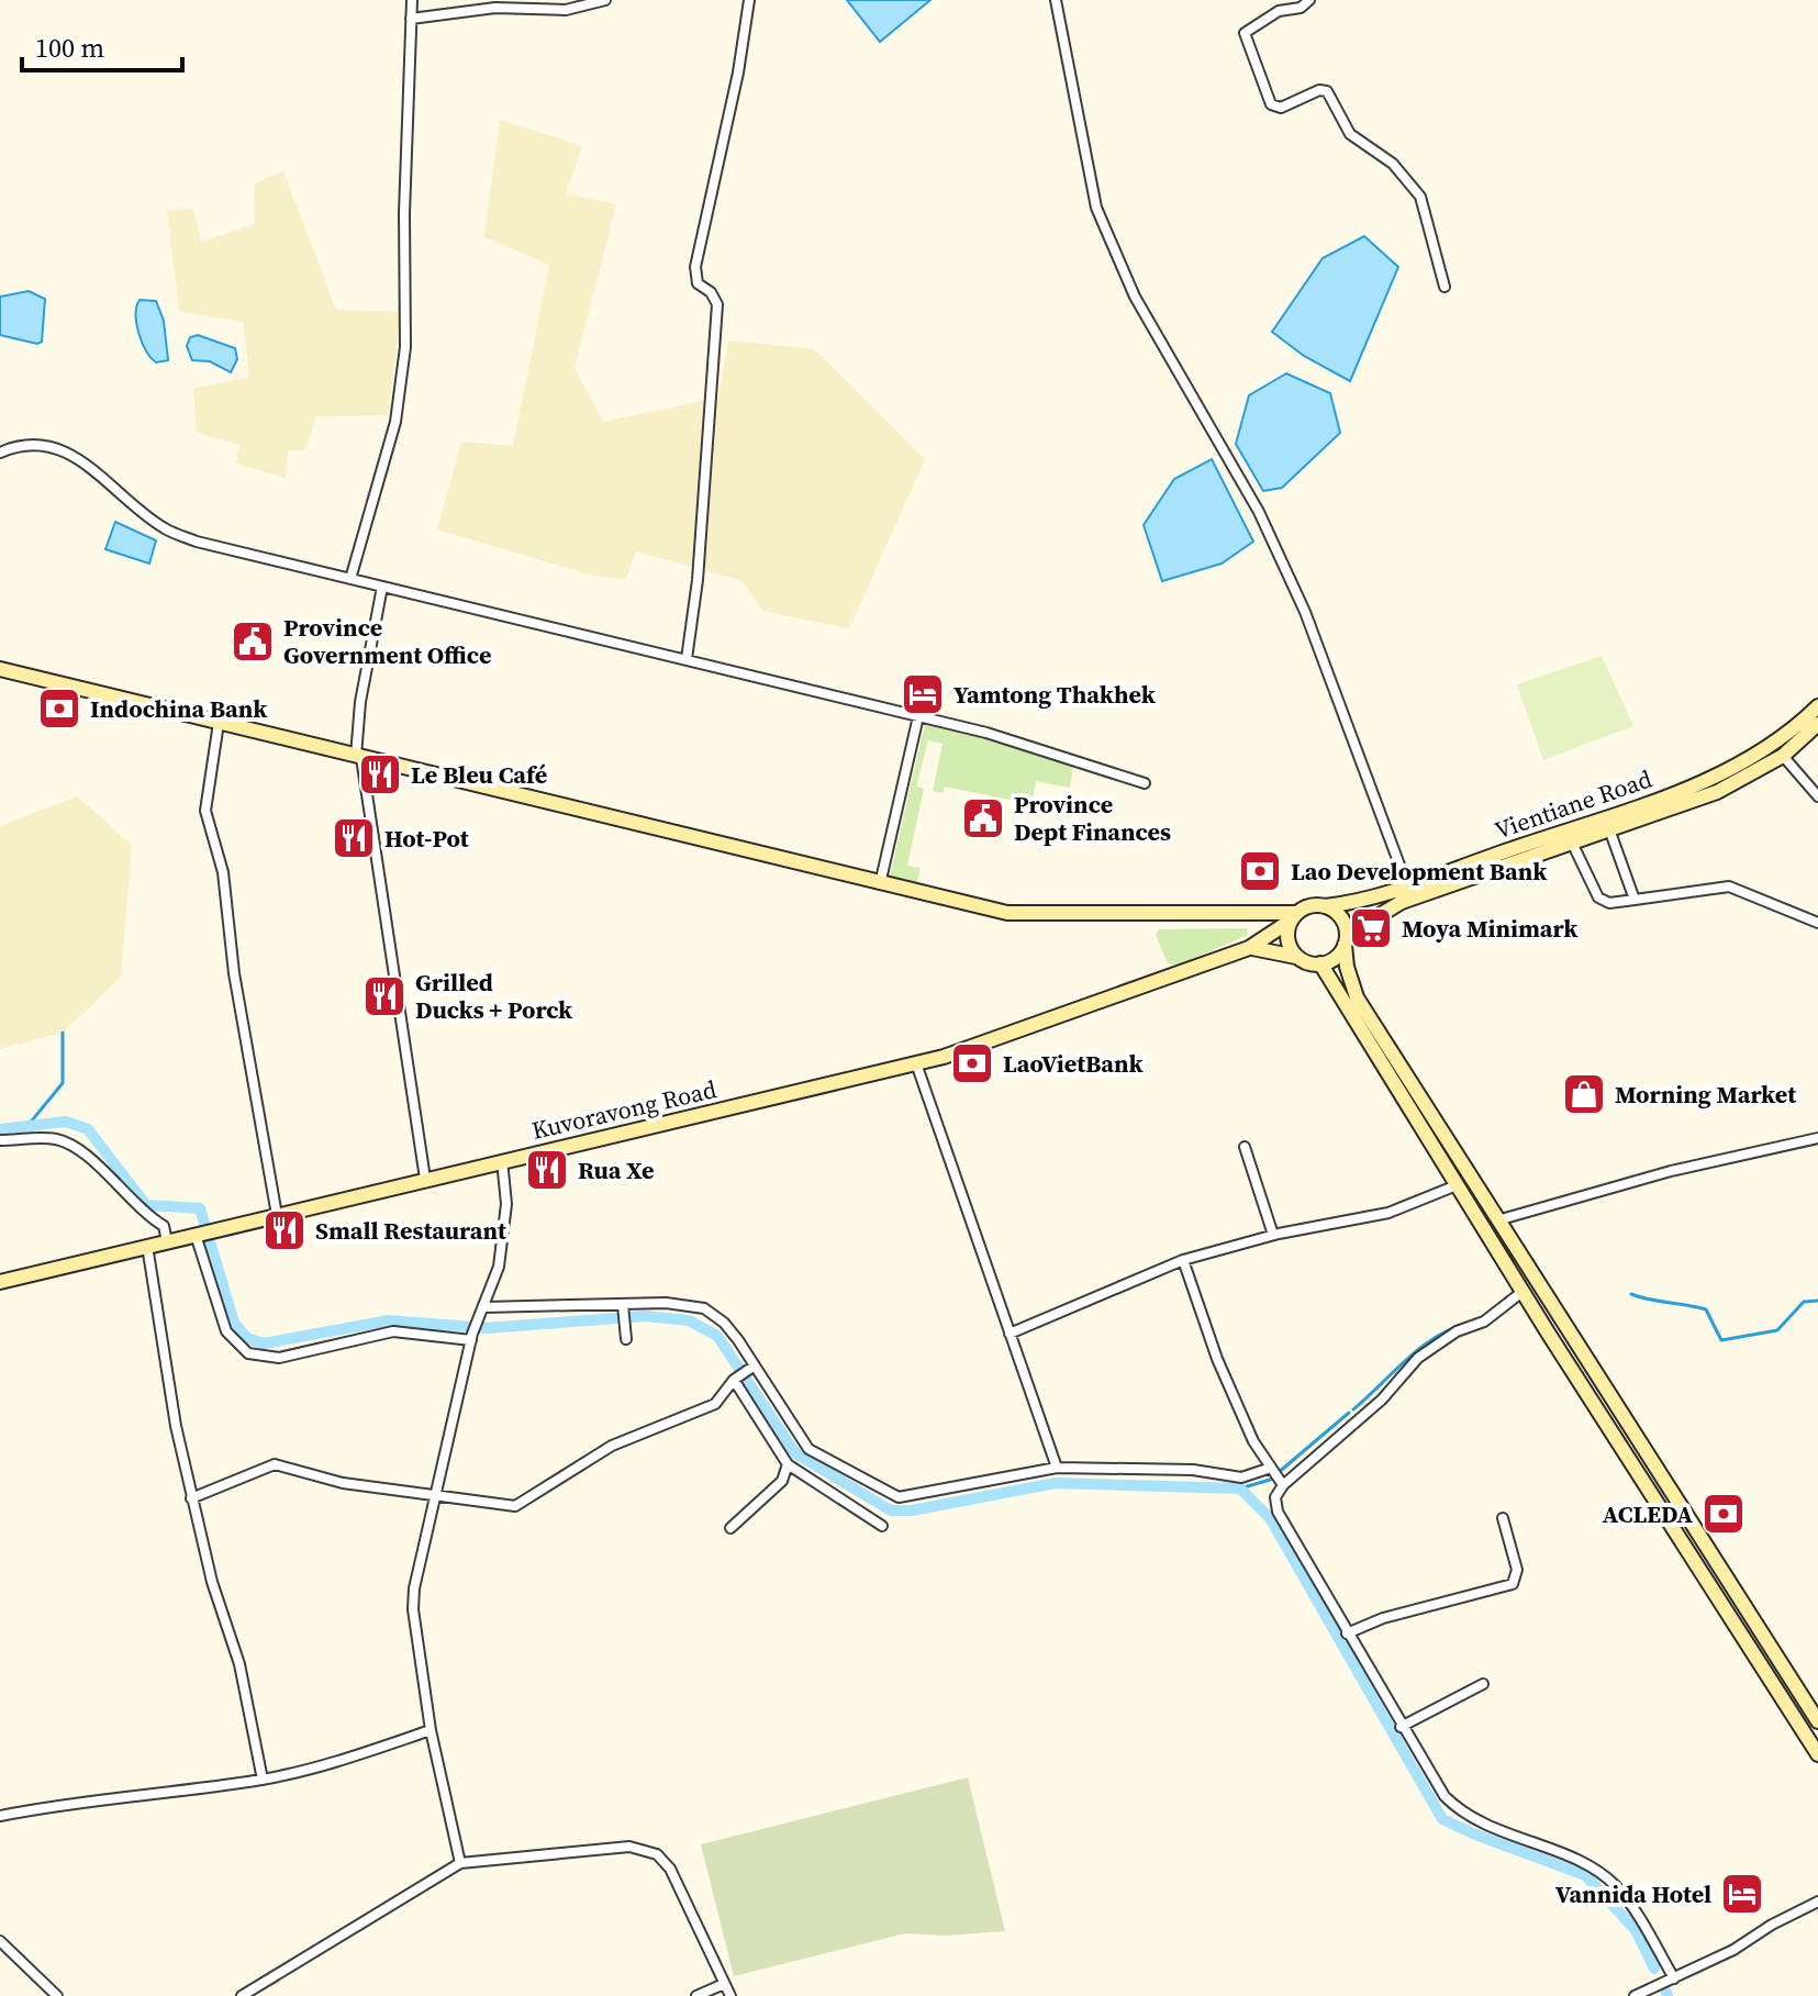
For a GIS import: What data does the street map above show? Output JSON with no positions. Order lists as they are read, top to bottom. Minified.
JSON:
{"streets":{"main road":["Vientiane Road","Kuvoravong Road"]},"crossings":[["Vientiane Road","Kuvoravong Road"]],"places":{"public building":["Province Government Office","Province Dept Finances"],"hotel":["Yamtong Thakhek","Vannida Hotel"],"bank":["Indochina Bank","Lao Development Bank","LaoVietBank","ACLEDA"],"restaurant":["Le Bleu Café","Hot-Pot","Grilled Ducks + Porck","Rua Xe","Small Restaurant"],"supermarket":["Moya Minimark"],"shop":["Morning Market"]},"scale_bar":"100 m"}
